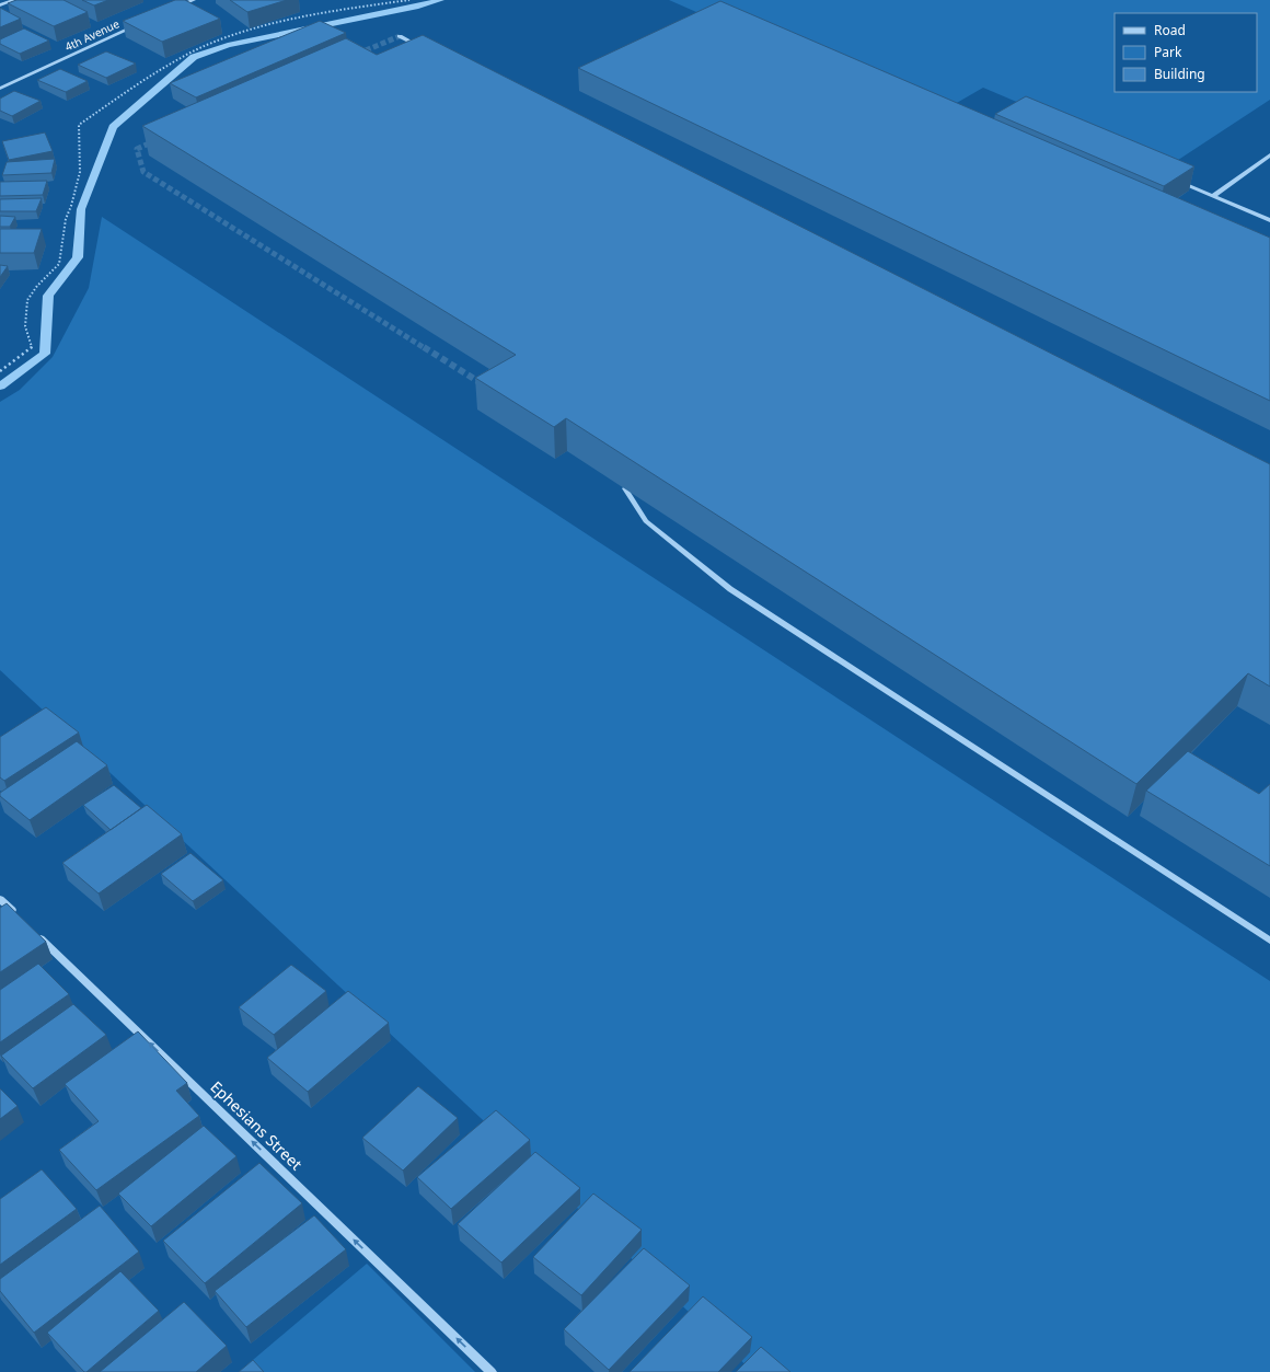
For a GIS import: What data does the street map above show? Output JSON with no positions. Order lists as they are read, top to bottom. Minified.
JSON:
{"streets":{"street":["4th Avenue","Ephesians Street"]},"one_way":["Ephesians Street"],"legend":["Road","Park","Building"]}
